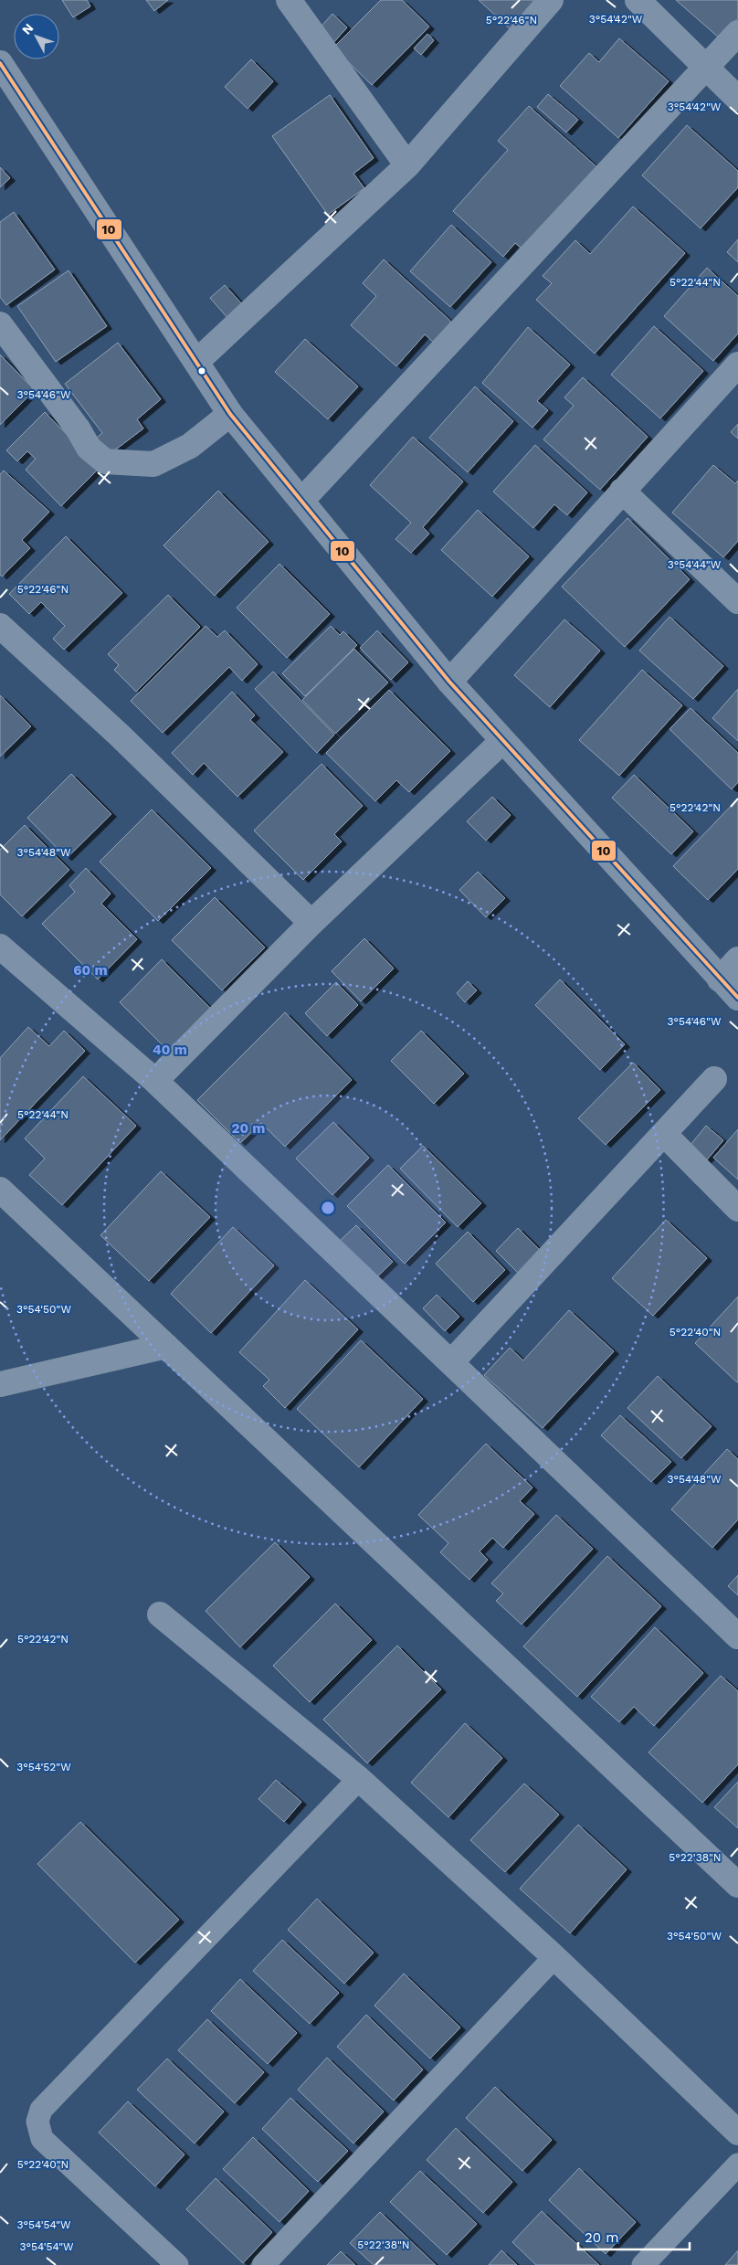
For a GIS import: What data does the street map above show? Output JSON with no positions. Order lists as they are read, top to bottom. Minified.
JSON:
{"lines":["transit line 10"],"scale_bar":"20 m","north":"top left","coordinates":["3°54'42\"W","5°22'46\"N","5°22'44\"N","3°54'46\"W","3°54'44\"W","5°22'42\"N","3°54'48\"W","3°54'50\"W","5°22'40\"N","3°54'52\"W","5°22'38\"N","3°54'54\"W"],"rings":["60 m","40 m","20 m"]}
